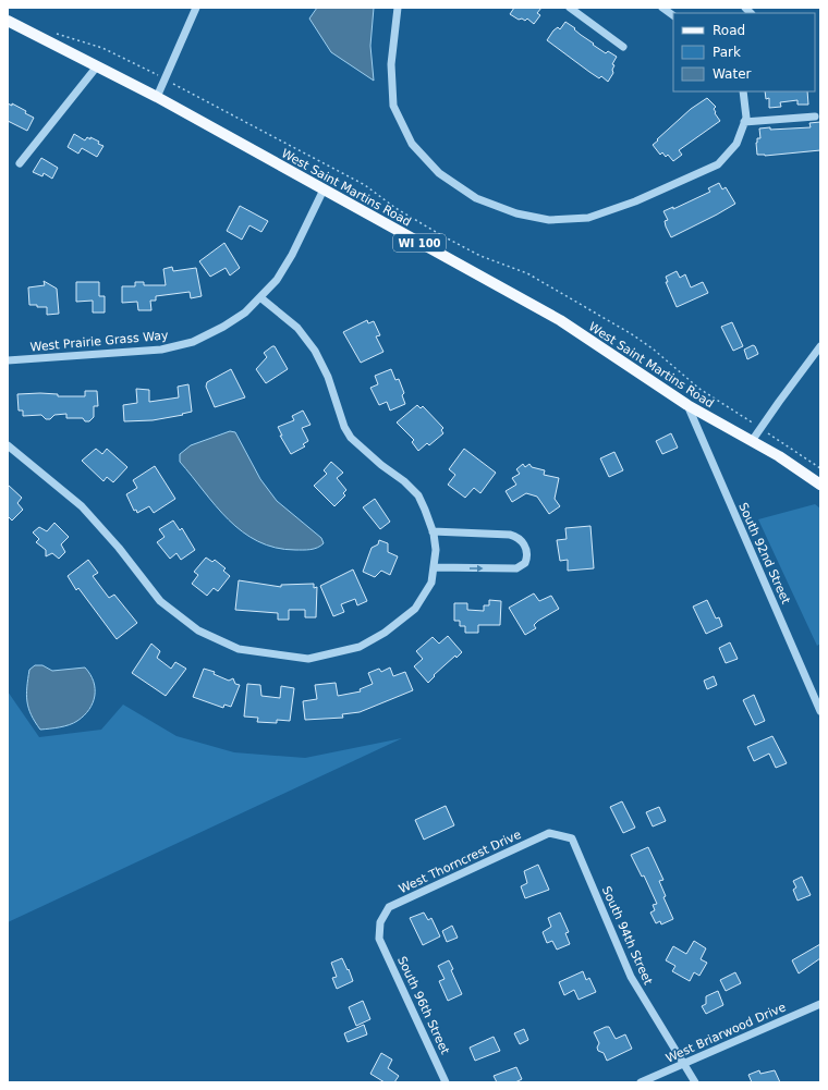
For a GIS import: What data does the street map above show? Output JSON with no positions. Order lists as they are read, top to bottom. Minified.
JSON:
{"streets":{"main road":["West Saint Martins Road","WI 100"],"street":["West Prairie Grass Way","South 92nd Street","West Thorncrest Drive","South 94th Street","South 96th Street","West Briarwood Drive"]},"crossings":[["West Saint Martins Road","West Prairie Grass Way"],["West Saint Martins Road","South 92nd Street"],["West Thorncrest Drive","South 94th Street"],["West Thorncrest Drive","South 96th Street"],["South 94th Street","West Briarwood Drive"]],"legend":["Road","Park","Water"]}
